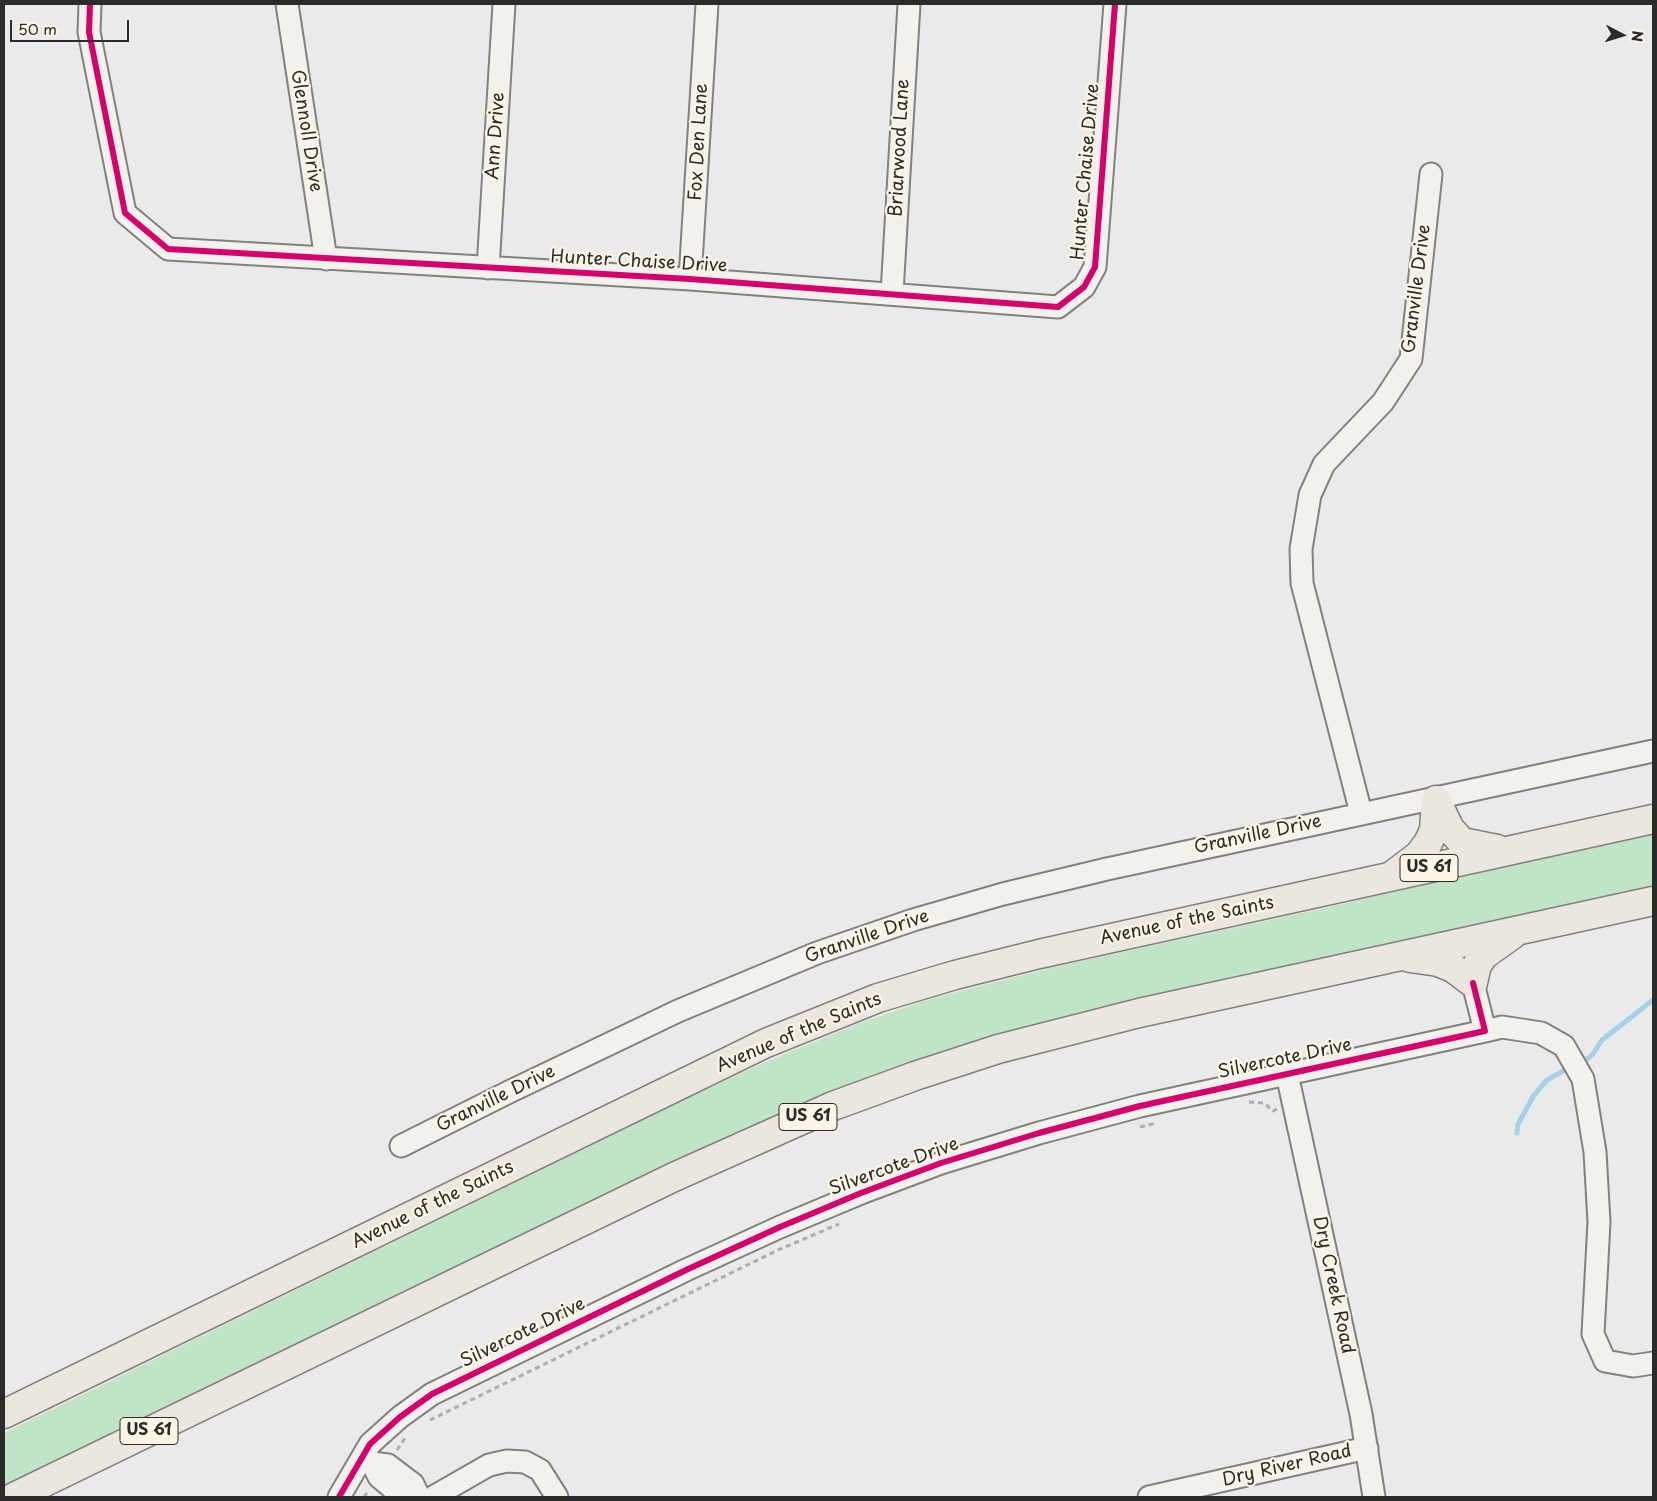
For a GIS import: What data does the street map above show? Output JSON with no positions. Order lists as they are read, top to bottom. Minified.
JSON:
{"streets":{"highway":["US 61","Avenue of the Saints"],"street":["Glennoll Drive","Ann Drive","Fox Den Lane","Briarwood Lane","Hunter Chaise Drive","Granville Drive","Silvercote Drive","Dry Creek Road","Dry River Road"]},"crossings":[["Glennoll Drive","Hunter Chaise Drive"],["Ann Drive","Hunter Chaise Drive"],["Fox Den Lane","Hunter Chaise Drive"],["Briarwood Lane","Hunter Chaise Drive"],["Silvercote Drive","Dry Creek Road"],["Dry Creek Road","Dry River Road"]],"scale_bar":"50 m","north":"right"}
